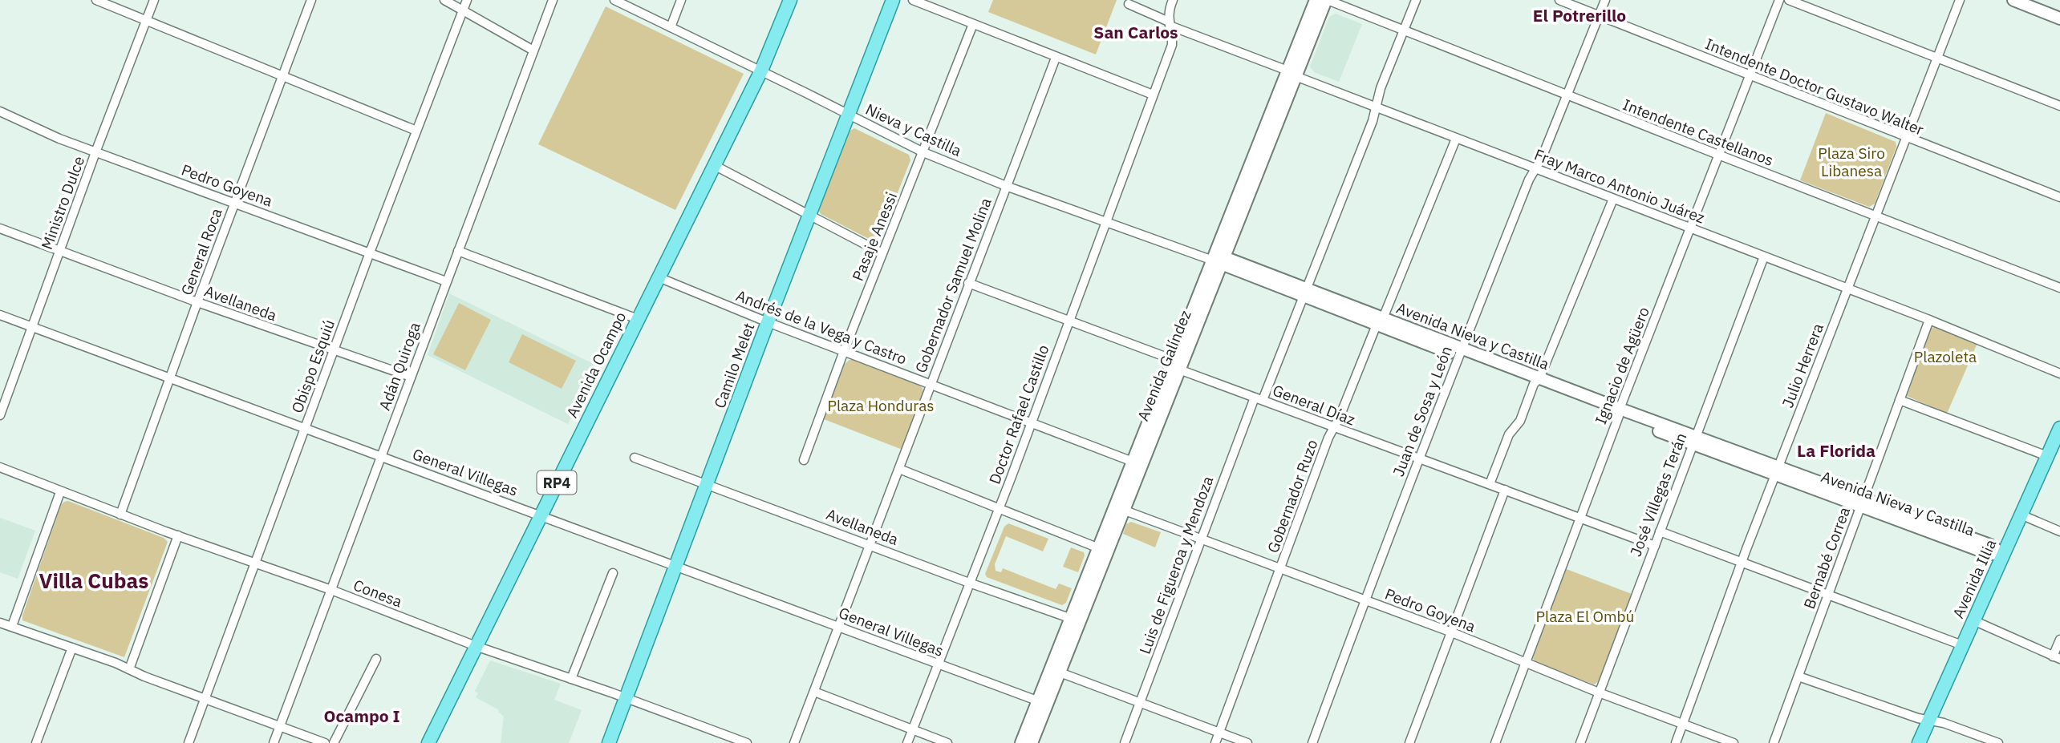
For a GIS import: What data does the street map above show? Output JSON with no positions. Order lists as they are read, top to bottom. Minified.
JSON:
{"streets":{"main road":["Avenida Nieva y Castilla","Avenida Ocampo","Camilo Melet","Avenida Galíndez","RP4","Avenida Illia"],"street":["Intendente Doctor Gustavo Walter","Nieva y Castilla","Intendente Castellanos","Pedro Goyena","Fray Marco Antonio Juárez","Ministro Dulce","Pasaje Anessi","General Roca","Gobernador Samuel Molina","Avellaneda","Andrés de la Vega y Castro","Ignacio de Agüero","Julio Herrera","Obispo Esquiú","Adán Quiroga","General Díaz","Juan de Sosa y León","Doctor Rafael Castillo","General Villegas","José Villegas Terán","Gobernador Ruzo","Bernabé Correa","Luis de Figueroa y Mendoza","Conesa"]},"crossings":[["Intendente Doctor Gustavo Walter","Ignacio de Agüero"],["Intendente Doctor Gustavo Walter","Julio Herrera"],["Intendente Doctor Gustavo Walter","Juan de Sosa y León"],["Nieva y Castilla","Pasaje Anessi"],["Nieva y Castilla","Gobernador Samuel Molina"],["Nieva y Castilla","Avenida Nieva y Castilla"],["Nieva y Castilla","Avenida Ocampo"],["Nieva y Castilla","Camilo Melet"],["Nieva y Castilla","Avenida Galíndez"],["Nieva y Castilla","Doctor Rafael Castillo"],["Intendente Castellanos","Avenida Galíndez"],["Intendente Castellanos","Ignacio de Agüero"],["Intendente Castellanos","Julio Herrera"],["Intendente Castellanos","Juan de Sosa y León"],["Intendente Castellanos","Luis de Figueroa y Mendoza"],["Pedro Goyena","Ministro Dulce"],["Pedro Goyena","General Roca"],["Pedro Goyena","Avenida Galíndez"],["Pedro Goyena","Ignacio de Agüero"],["Pedro Goyena","Julio Herrera"],["Pedro Goyena","Obispo Esquiú"],["Pedro Goyena","Adán Quiroga"],["Pedro Goyena","Juan de Sosa y León"],["Pedro Goyena","José Villegas Terán"],["Pedro Goyena","Gobernador Ruzo"],["Pedro Goyena","Luis de Figueroa y Mendoza"],["Fray Marco Antonio Juárez","Avenida Galíndez"],["Fray Marco Antonio Juárez","Ignacio de Agüero"],["Fray Marco Antonio Juárez","Julio Herrera"],["Fray Marco Antonio Juárez","Juan de Sosa y León"],["Fray Marco Antonio Juárez","José Villegas Terán"],["Fray Marco Antonio Juárez","Gobernador Ruzo"],["Fray Marco Antonio Juárez","Bernabé Correa"],["Fray Marco Antonio Juárez","Luis de Figueroa y Mendoza"],["Ministro Dulce","Avellaneda"],["Ministro Dulce","General Villegas"],["Pasaje Anessi","Andrés de la Vega y Castro"],["General Roca","Avellaneda"],["General Roca","General Villegas"],["General Roca","Conesa"],["Gobernador Samuel Molina","Avellaneda"],["Gobernador Samuel Molina","Andrés de la Vega y Castro"],["Gobernador Samuel Molina","General Díaz"],["Gobernador Samuel Molina","General Villegas"],["Avellaneda","Camilo Melet"],["Avellaneda","Avenida Galíndez"],["Avellaneda","Obispo Esquiú"],["Avellaneda","Adán Quiroga"],["Avellaneda","Doctor Rafael Castillo"],["Andrés de la Vega y Castro","Avenida Ocampo"],["Andrés de la Vega y Castro","Camilo Melet"],["Andrés de la Vega y Castro","Avenida Galíndez"],["Andrés de la Vega y Castro","Doctor Rafael Castillo"],["Avenida Nieva y Castilla","Avenida Galíndez"],["Avenida Nieva y Castilla","Ignacio de Agüero"],["Avenida Nieva y Castilla","Julio Herrera"],["Avenida Nieva y Castilla","Juan de Sosa y León"],["Avenida Nieva y Castilla","José Villegas Terán"],["Avenida Nieva y Castilla","Gobernador Ruzo"],["Avenida Nieva y Castilla","Bernabé Correa"],["Avenida Nieva y Castilla","Luis de Figueroa y Mendoza"],["Avenida Nieva y Castilla","Avenida Illia"],["Avenida Ocampo","General Villegas"],["Avenida Ocampo","Conesa"],["Camilo Melet","General Villegas"],["Camilo Melet","Conesa"],["Avenida Galíndez","General Díaz"],["Avenida Galíndez","General Villegas"],["Ignacio de Agüero","General Díaz"],["Obispo Esquiú","General Villegas"],["Obispo Esquiú","Conesa"],["Adán Quiroga","General Villegas"],["Adán Quiroga","Conesa"],["General Díaz","Juan de Sosa y León"],["General Díaz","Doctor Rafael Castillo"],["General Díaz","José Villegas Terán"],["General Díaz","Gobernador Ruzo"],["General Díaz","Luis de Figueroa y Mendoza"],["Doctor Rafael Castillo","General Villegas"]],"districts":["El Potrerillo","San Carlos","La Florida","Villa Cubas","Ocampo I"],"parks":["Plaza Siro Libanesa","Plazoleta","Plaza Honduras","Plaza El Ombú"]}
